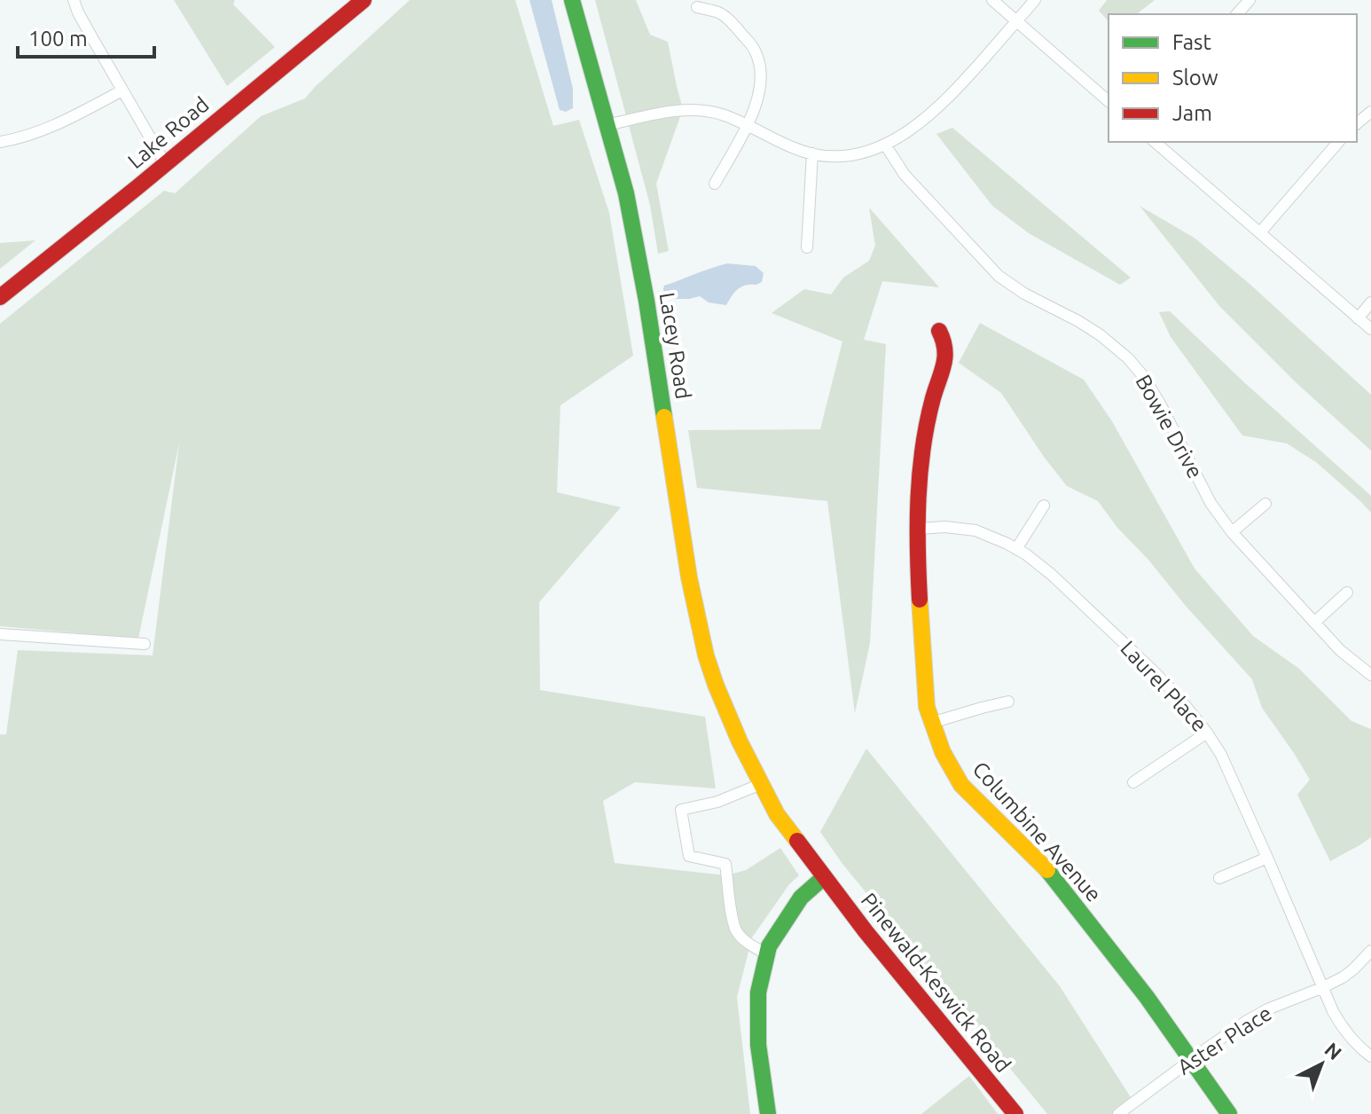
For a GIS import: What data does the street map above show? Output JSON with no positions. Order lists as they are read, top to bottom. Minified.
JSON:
{"streets":{"main road":["Lake Road","Lacey Road","Columbine Avenue","Pinewald-Keswick Road"],"street":["Bowie Drive","Laurel Place","Aster Place"]},"crossings":[["Lacey Road","Pinewald-Keswick Road"],["Laurel Place","Columbine Avenue"],["Laurel Place","Aster Place"],["Columbine Avenue","Aster Place"]],"legend":["Fast","Slow","Jam"],"scale_bar":"100 m","north":"top right"}
